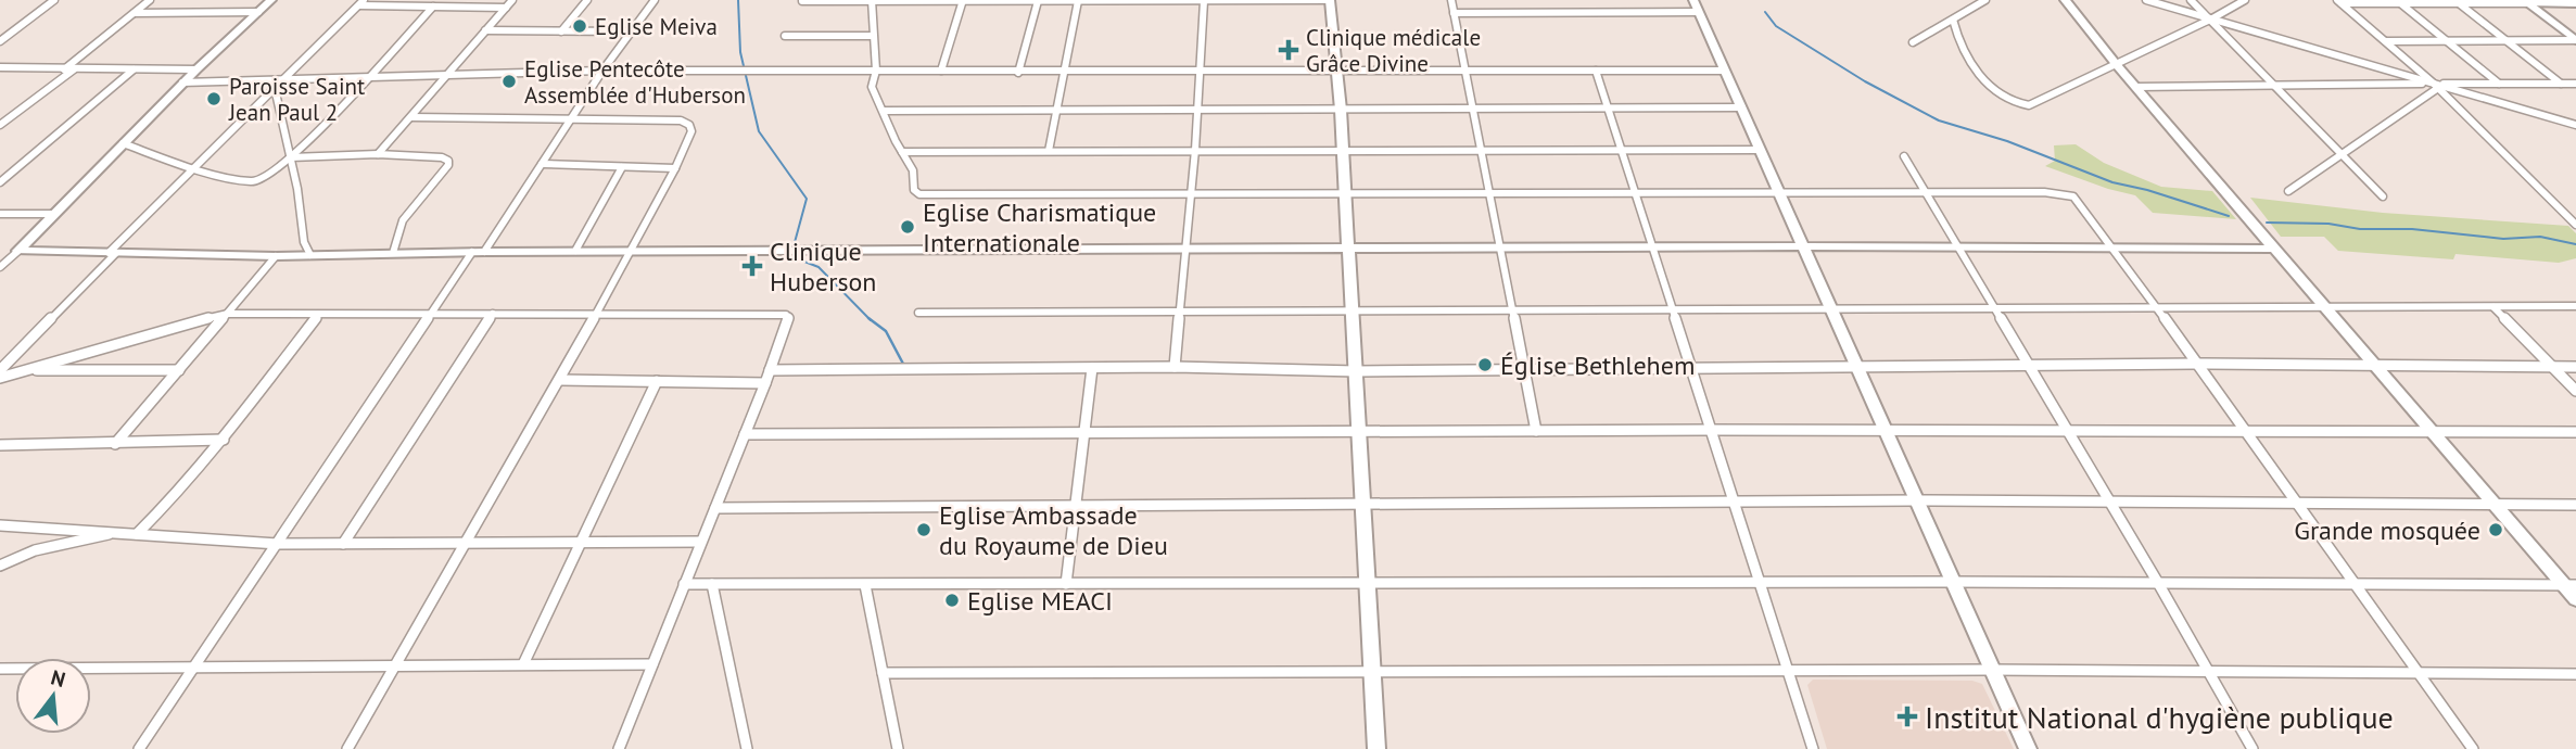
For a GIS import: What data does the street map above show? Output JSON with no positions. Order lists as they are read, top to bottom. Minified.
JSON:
{"places":{"other":["Eglise Meiva","Eglise Pentecôte Assemblée d'Huberson","Paroisse Saint Jean Paul 2","Eglise Charismatique Internationale","Église Bethlehem","Eglise Ambassade du Royaume de Dieu","Grande mosquée","Eglise MEACI"],"health":["Clinique médicale Grâce Divine","Clinique Huberson","Institut National d'hygiène publique"]},"north":"top"}
